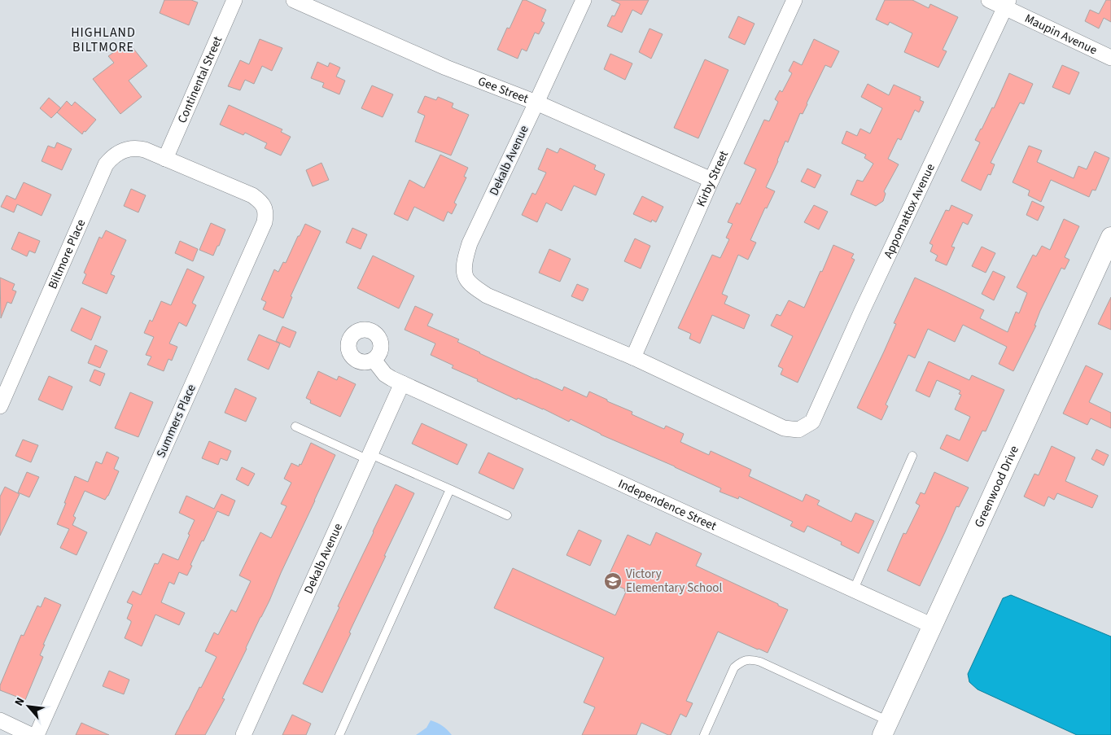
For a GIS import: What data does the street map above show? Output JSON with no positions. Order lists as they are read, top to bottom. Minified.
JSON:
{"streets":{"street":["Maupin Avenue","Continental Street","Gee Street","Dekalb Avenue","Kirby Street","Appomattox Avenue","Biltmore Place","Summers Place","Greenwood Drive","Independence Street"]},"crossings":[["Maupin Avenue","Appomattox Avenue"],["Continental Street","Biltmore Place"],["Continental Street","Summers Place"],["Gee Street","Dekalb Avenue"],["Gee Street","Kirby Street"],["Dekalb Avenue","Kirby Street"],["Dekalb Avenue","Appomattox Avenue"],["Dekalb Avenue","Independence Street"],["Kirby Street","Appomattox Avenue"],["Biltmore Place","Summers Place"],["Greenwood Drive","Independence Street"]],"districts":["HIGHLAND BILTMORE"],"places":{"school or university":["Victory Elementary School"]},"north":"top left"}
